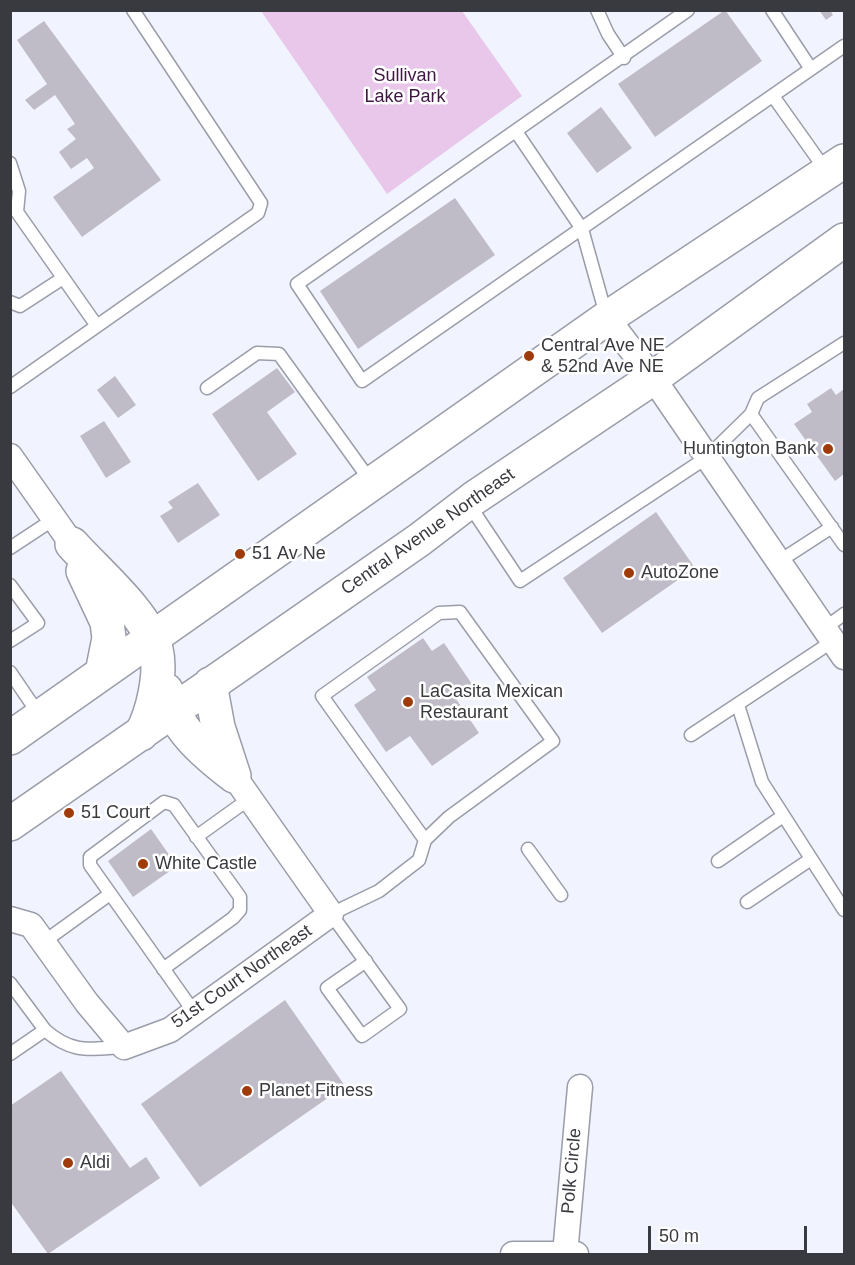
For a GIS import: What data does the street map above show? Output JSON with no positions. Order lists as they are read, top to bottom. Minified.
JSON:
{"streets":{"main road":["Central Avenue Northeast"],"street":["51st Court Northeast","Polk Circle"]},"parks":["Sullivan Lake Park"],"places":["Central Ave NE & 52nd Ave NE","Huntington Bank","51 Av Ne","AutoZone","LaCasita Mexican Restaurant","51 Court","White Castle","Planet Fitness","Aldi"],"scale_bar":"50 m"}
